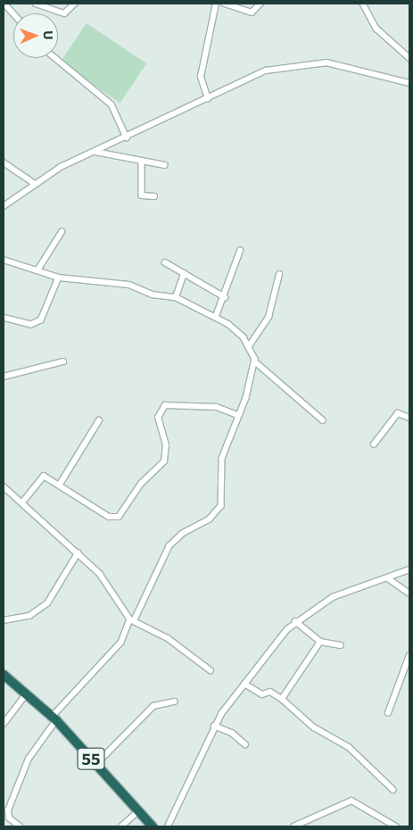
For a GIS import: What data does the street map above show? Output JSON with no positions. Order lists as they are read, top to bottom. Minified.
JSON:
{"streets":{"highway":["55"]},"north":"right"}
